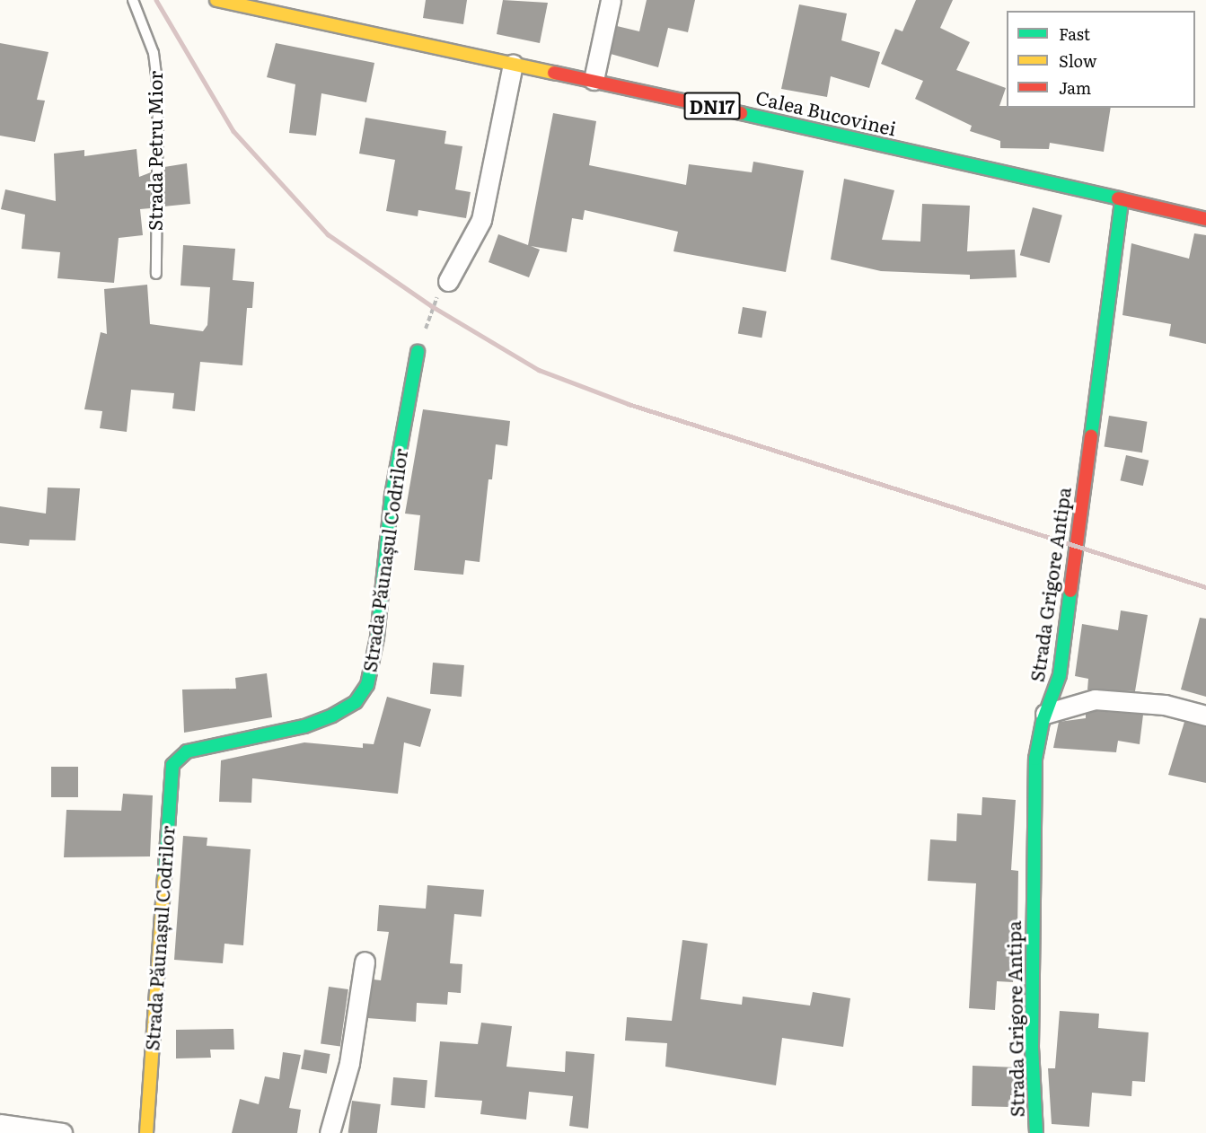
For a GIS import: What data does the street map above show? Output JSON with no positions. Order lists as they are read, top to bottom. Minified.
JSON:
{"streets":{"main road":["DN17","Calea Bucovinei","Strada Păunașul Codrilor","Strada Grigore Antipa"],"lane":["Strada Petru Mior"]},"crossings":[["Calea Bucovinei","Strada Grigore Antipa"]],"legend":["Fast","Slow","Jam"]}
